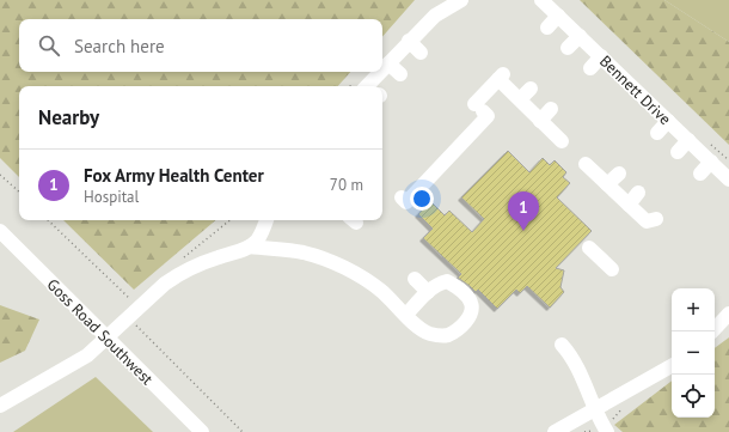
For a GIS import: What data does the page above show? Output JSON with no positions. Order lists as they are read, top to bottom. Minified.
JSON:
{"streets":{"street":["Bennett Drive","Goss Road Southwest"]},"page":{"search":"Search here","heading":"Nearby","list":[{"mark":"1","name":"Fox Army Health Center","note":"Hospital","value":"70 m"}],"pins":"1","map_buttons":["+","−"]}}
